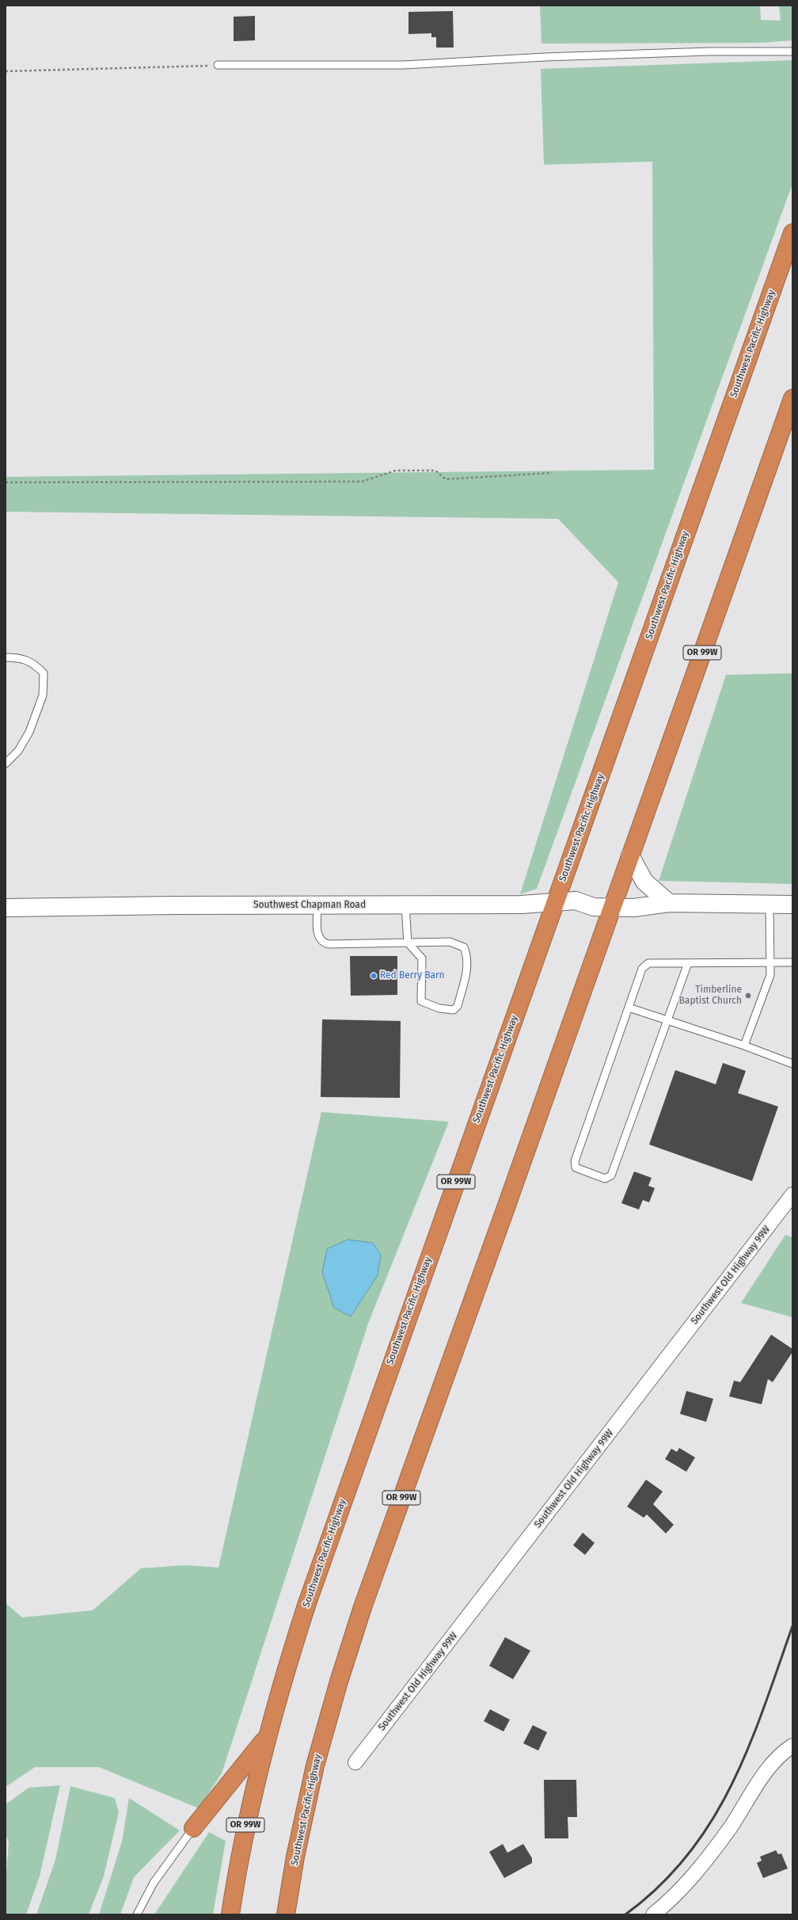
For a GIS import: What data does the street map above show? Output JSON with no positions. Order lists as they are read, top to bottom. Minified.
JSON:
{"streets":{"highway":["Southwest Pacific Highway","OR 99W"],"street":["Southwest Chapman Road","Southwest Old Highway 99W"]},"crossings":[["Southwest Pacific Highway","Southwest Chapman Road"]],"places":["Red Berry Barn","Timberline Baptist Church"]}
